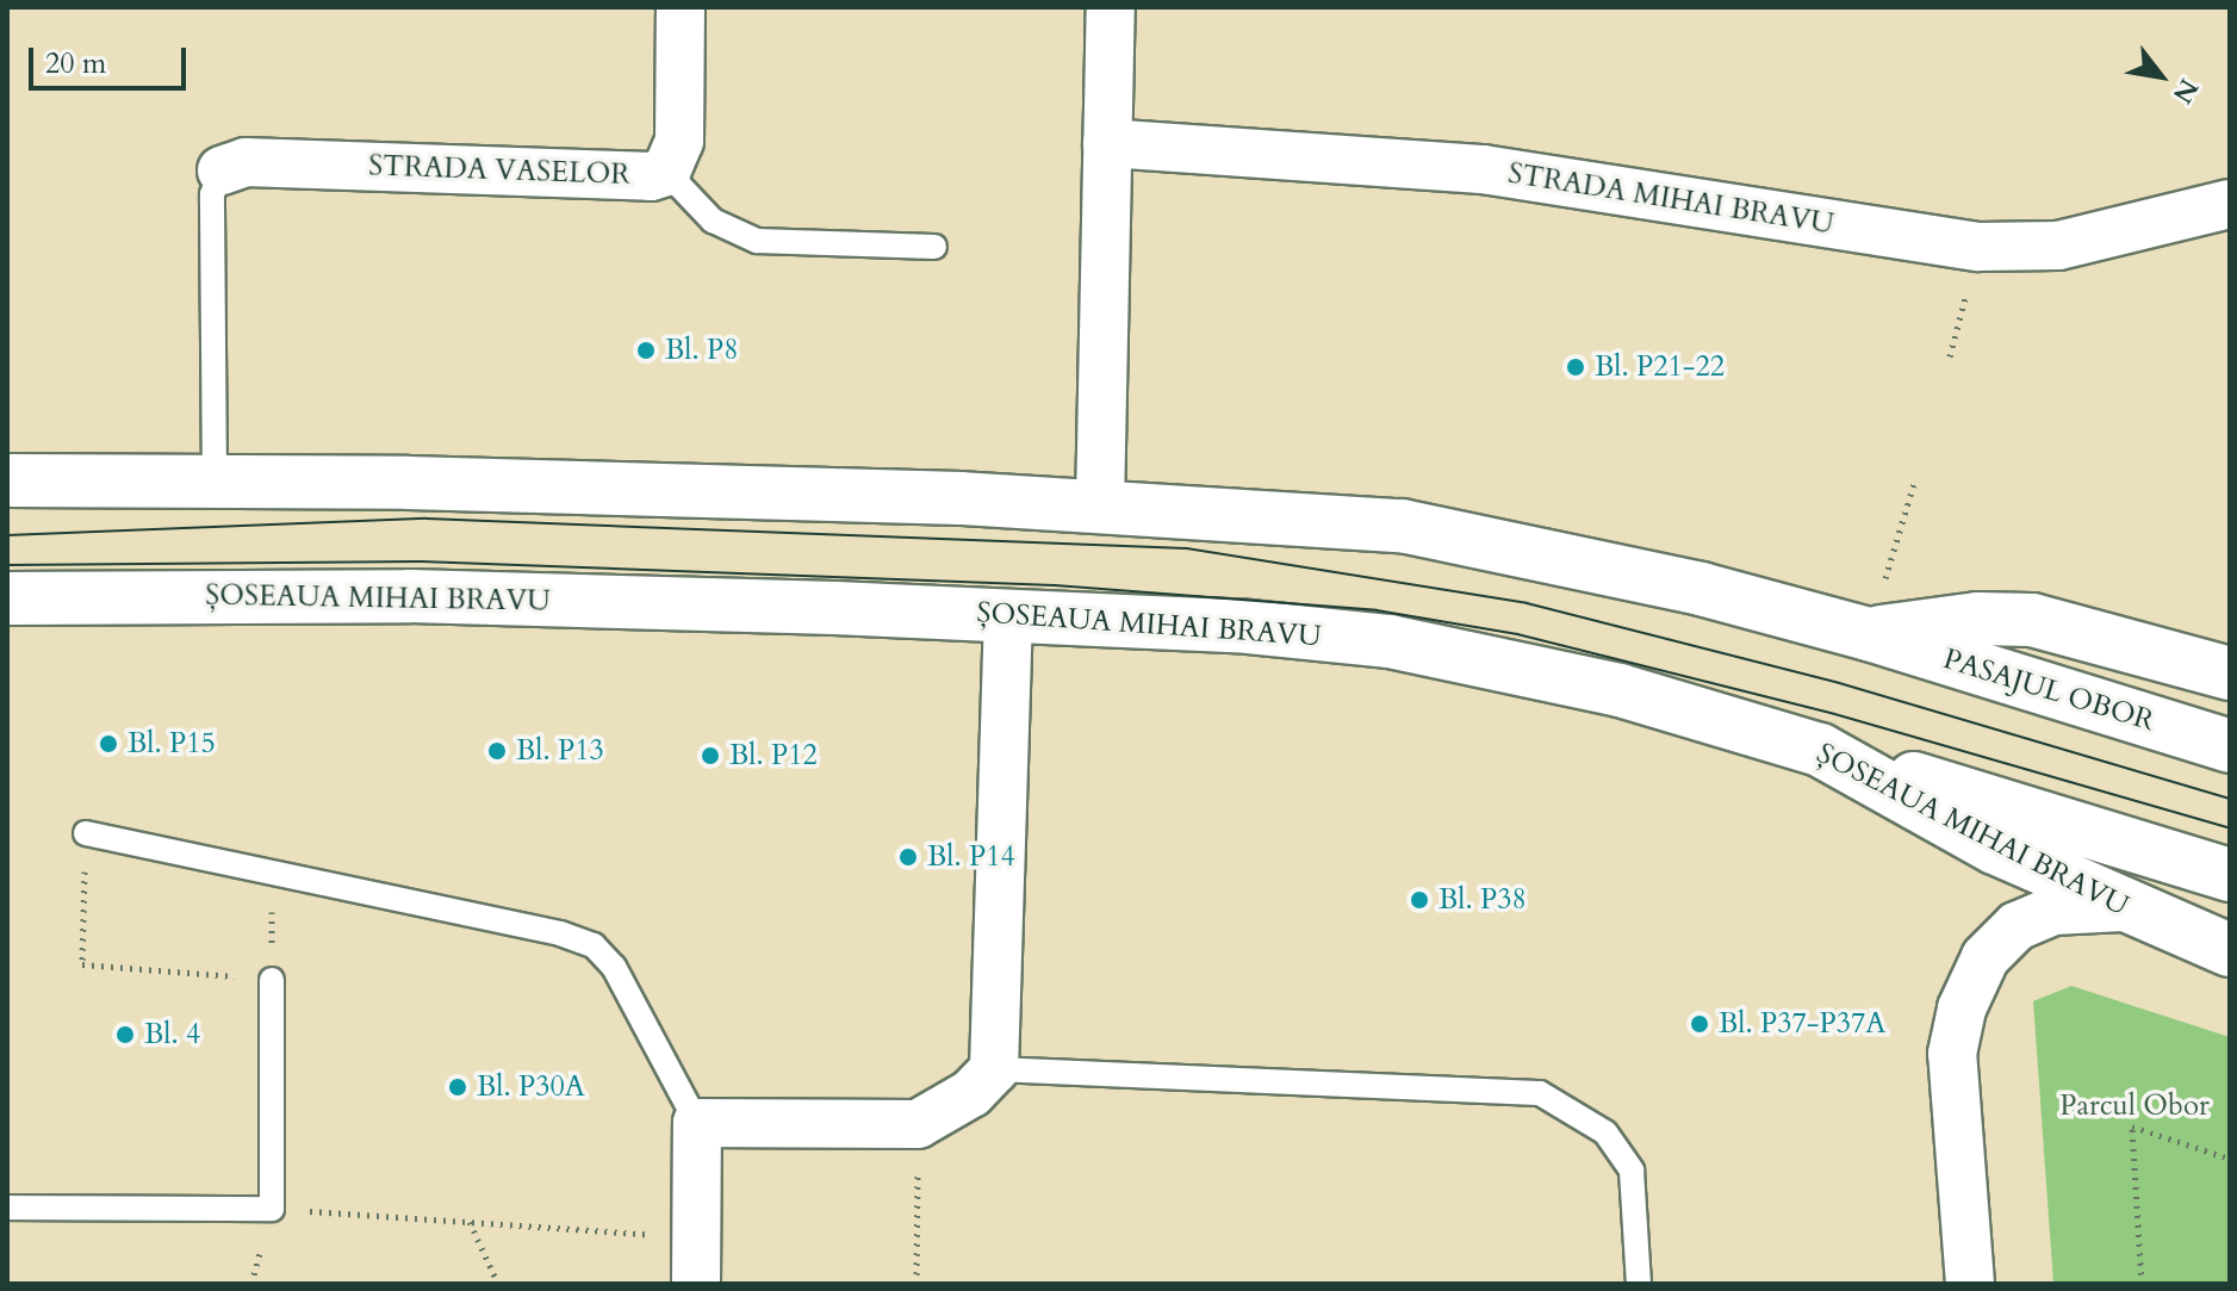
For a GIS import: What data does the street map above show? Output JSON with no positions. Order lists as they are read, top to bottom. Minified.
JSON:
{"streets":{"main road":["ȘOSEAUA MIHAI BRAVU","PASAJUL OBOR"],"street":["STRADA VASELOR","STRADA MIHAI BRAVU"]},"parks":["Parcul Obor"],"places":["Bl. P8","Bl. P21-22","Bl. P15","Bl. P13","Bl. P12","Bl. P14","Bl. P38","Bl. P37-P37A","Bl. 4","Bl. P30A"],"scale_bar":"20 m","north":"bottom right"}
